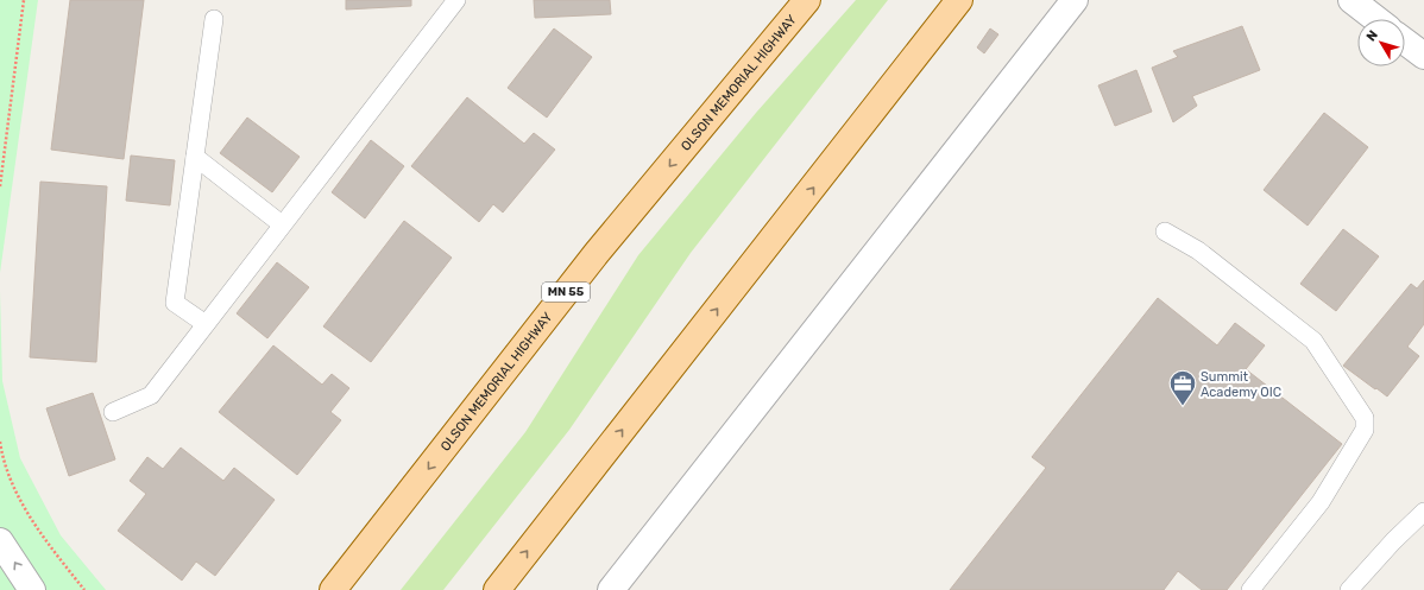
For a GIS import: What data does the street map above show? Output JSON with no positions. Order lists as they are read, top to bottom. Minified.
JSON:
{"streets":{"main road":["OLSON MEMORIAL HIGHWAY","MN 55"]},"places":{"office":["Summit Academy OIC"]},"north":"top left"}
